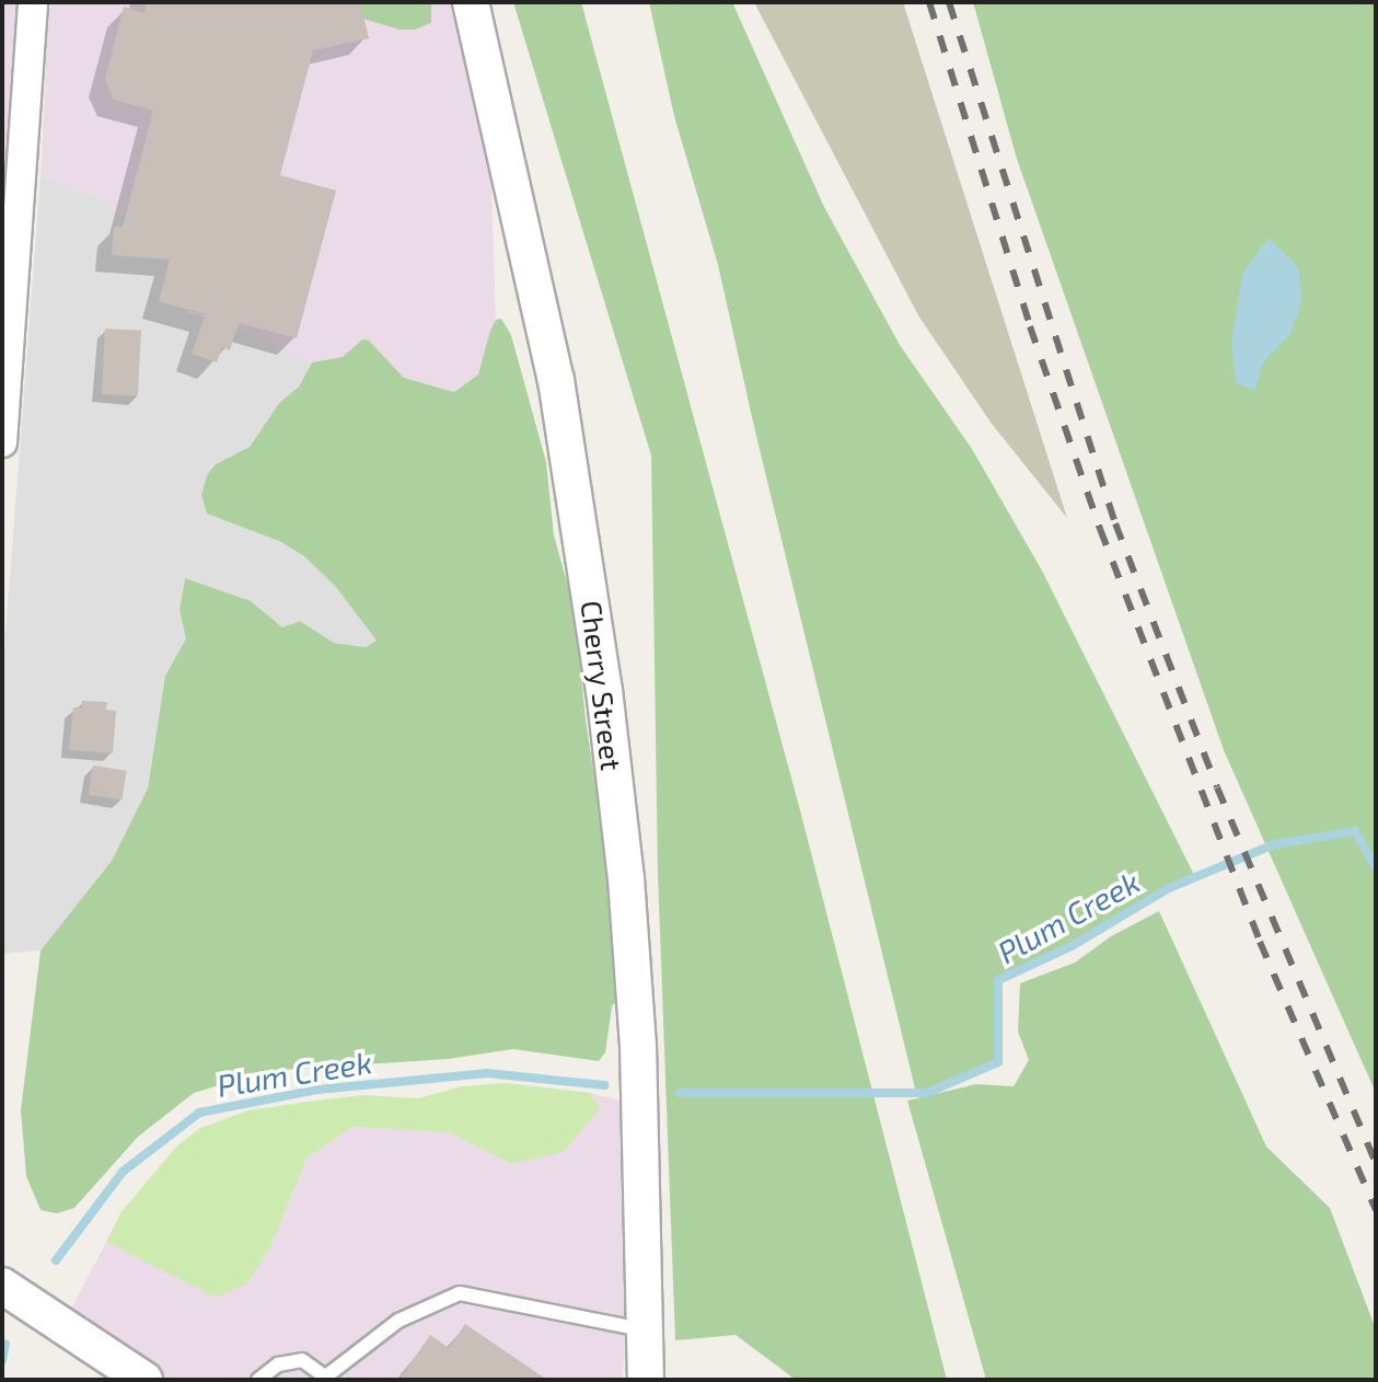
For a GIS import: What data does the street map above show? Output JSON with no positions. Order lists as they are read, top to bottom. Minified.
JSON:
{"streets":{"street":["Cherry Street"]},"water":["Plum Creek"]}
